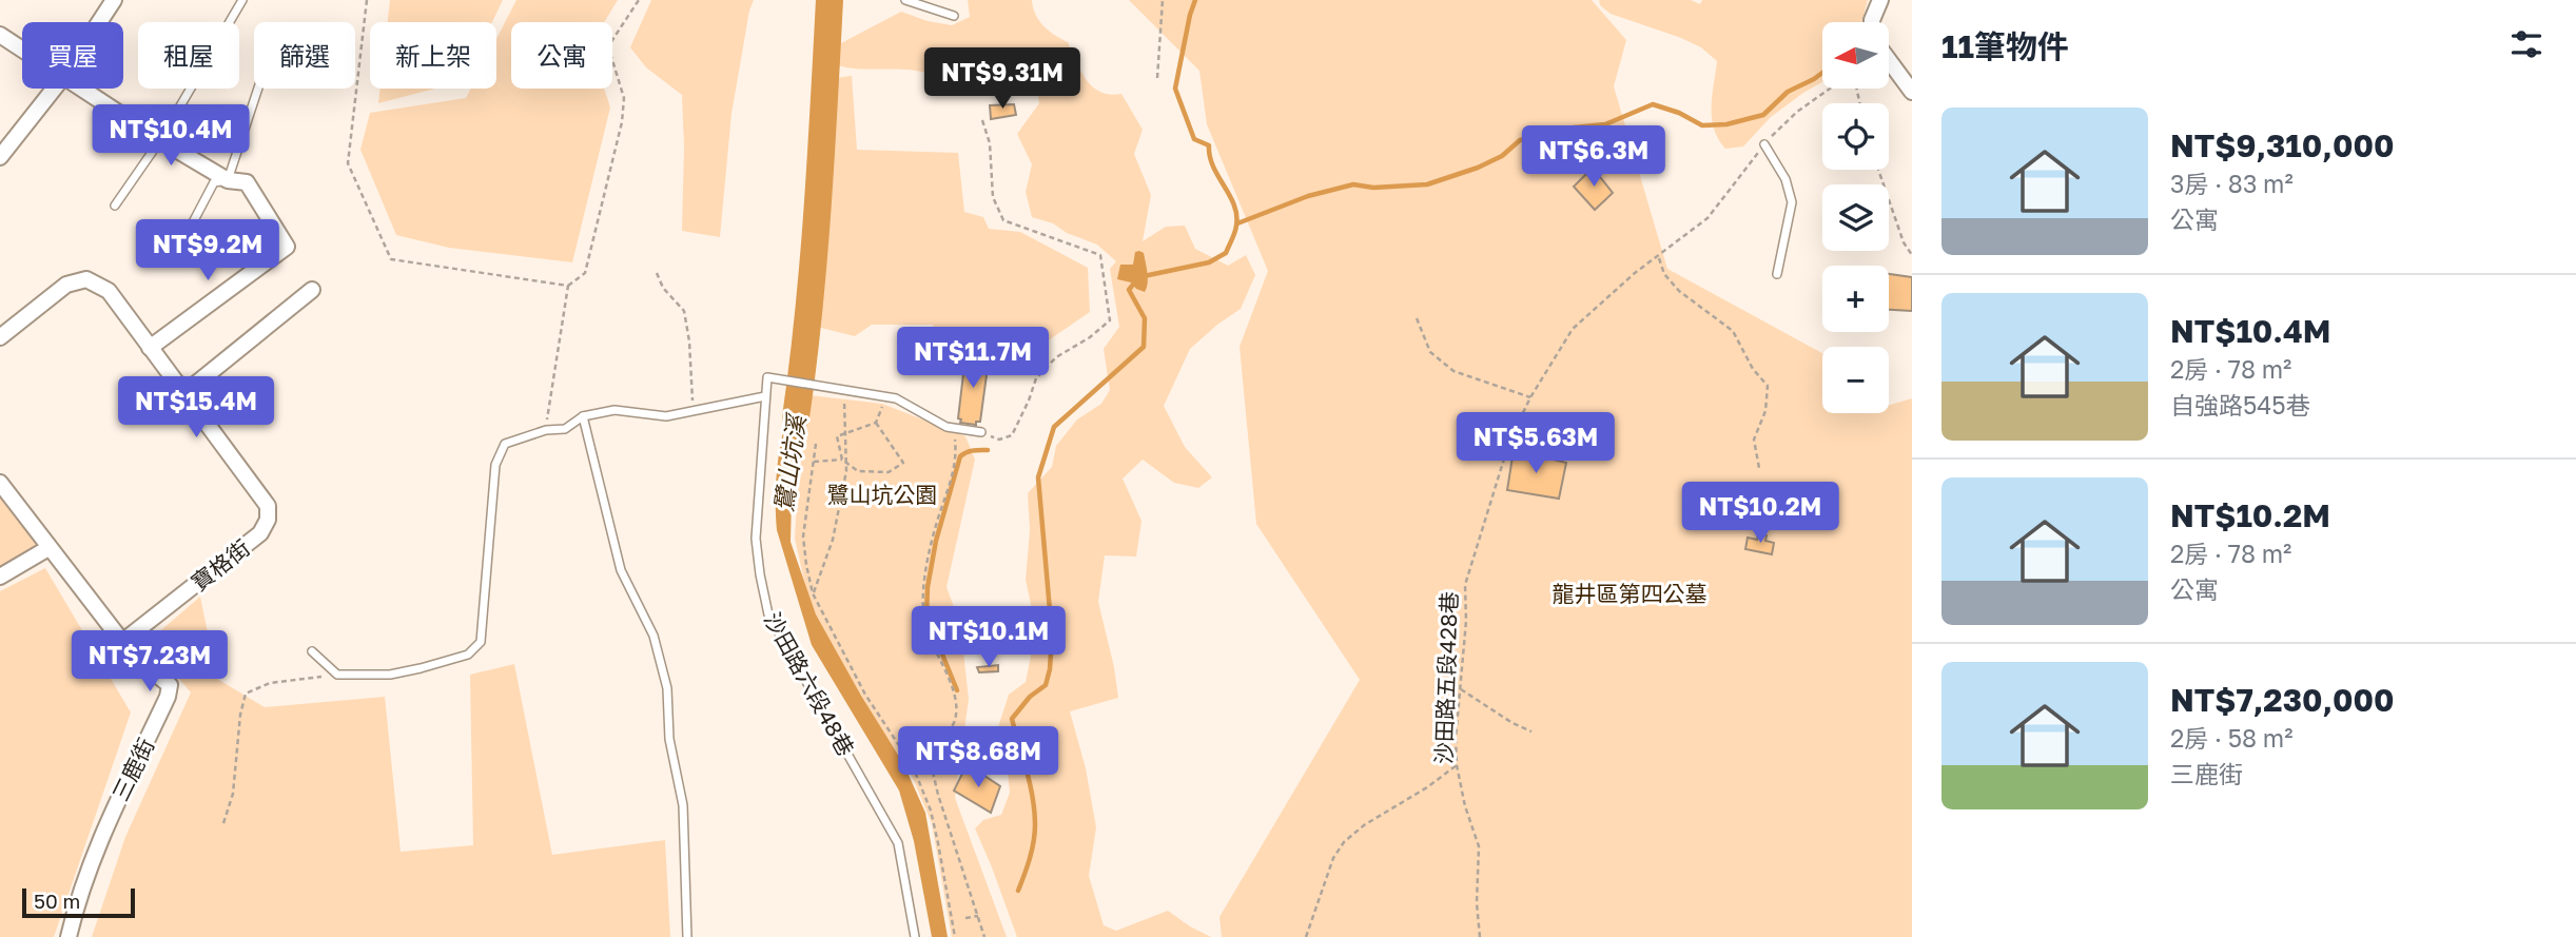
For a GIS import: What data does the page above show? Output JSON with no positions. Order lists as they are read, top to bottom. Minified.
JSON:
{"streets":{"street":["寶格街","三鹿街"],"lane":["沙田路六段48巷"],"path":["沙田路五段428巷"]},"crossings":[["寶格街","三鹿街"]],"water":["鷺山坑溪"],"parks":["鷺山坑公園","龍井區第四公墓"],"scale_bar":"50 m","north":"left","page":{"heading":"11筆物件","map_buttons":["+","−"],"chip":["買屋","租屋","篩選","新上架","公寓"],"price":["NT$9.31M","NT$10.4M","NT$6.3M","NT$9.2M","NT$11.7M","NT$15.4M","NT$5.63M","NT$10.2M","NT$10.1M","NT$7.23M","NT$8.68M"],"list":[{"name":"NT$9,310,000","note":"3房 · 83 m² · 公寓"},{"name":"NT$10.4M","note":"2房 · 78 m² · 自強路545巷"},{"name":"NT$10.2M","note":"2房 · 78 m² · 公寓"},{"name":"NT$7,230,000","note":"2房 · 58 m² · 三鹿街"}],"scale":"50 m"}}
